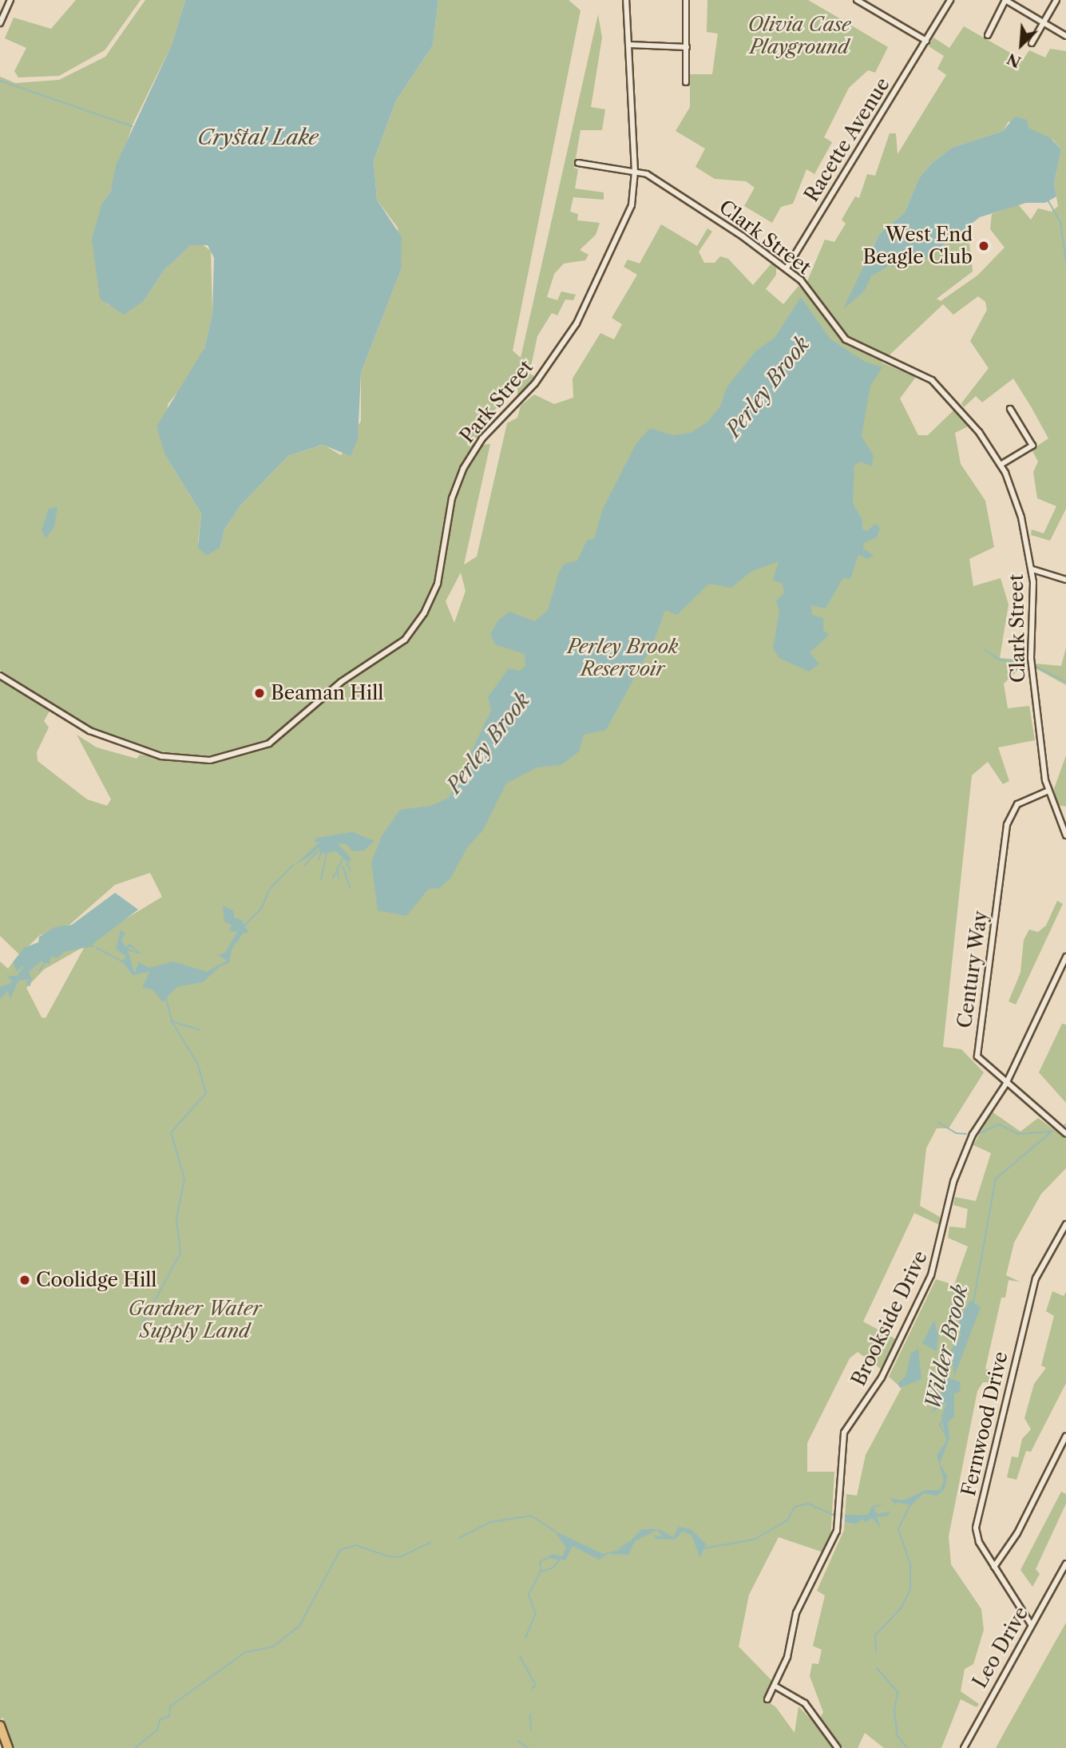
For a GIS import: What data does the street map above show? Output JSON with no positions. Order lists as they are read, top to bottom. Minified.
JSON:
{"streets":{"street":["Racette Avenue","Clark Street","Park Street","Century Way","Brookside Drive","Fernwood Drive","Leo Drive"]},"crossings":[["Racette Avenue","Clark Street"],["Clark Street","Park Street"],["Clark Street","Century Way"],["Century Way","Brookside Drive"],["Fernwood Drive","Leo Drive"]],"water":["Crystal Lake","Perley Brook","Wilder Brook"],"parks":["Olivia Case Playground","Perley Brook Reservoir","Gardner Water Supply Land"],"places":["West End Beagle Club","Beaman Hill","Coolidge Hill"],"north":"bottom left"}
